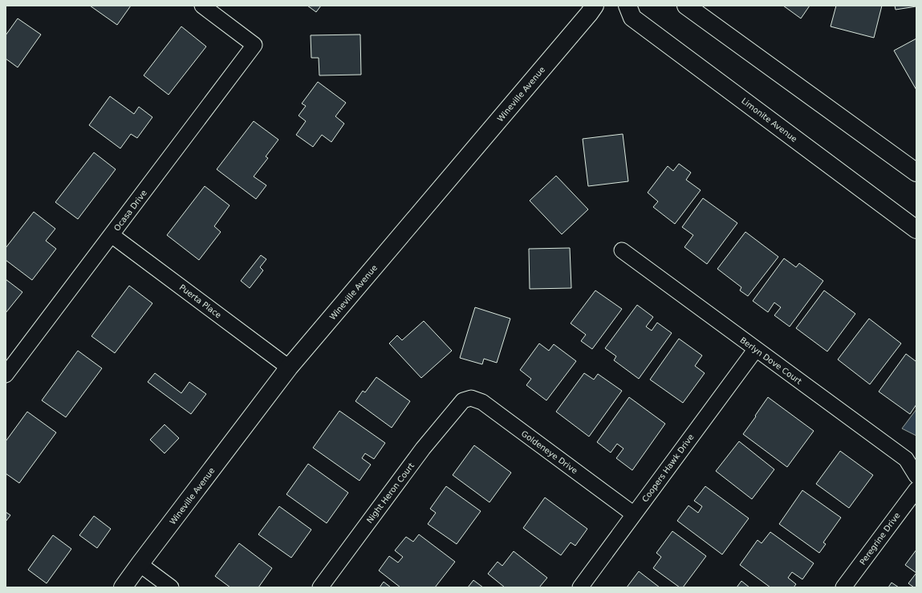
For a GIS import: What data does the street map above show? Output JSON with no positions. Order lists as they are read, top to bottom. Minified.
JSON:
{"streets":{"main road":["Wineville Avenue","Limonite Avenue"],"street":["Ocasa Drive","Puerta Place","Berlyn Dove Court","Goldeneye Drive","Coopers Hawk Drive","Night Heron Court","Peregrine Drive"]},"crossings":[["Wineville Avenue","Puerta Place"],["Ocasa Drive","Puerta Place"],["Berlyn Dove Court","Coopers Hawk Drive"],["Goldeneye Drive","Coopers Hawk Drive"],["Goldeneye Drive","Night Heron Court"]]}
